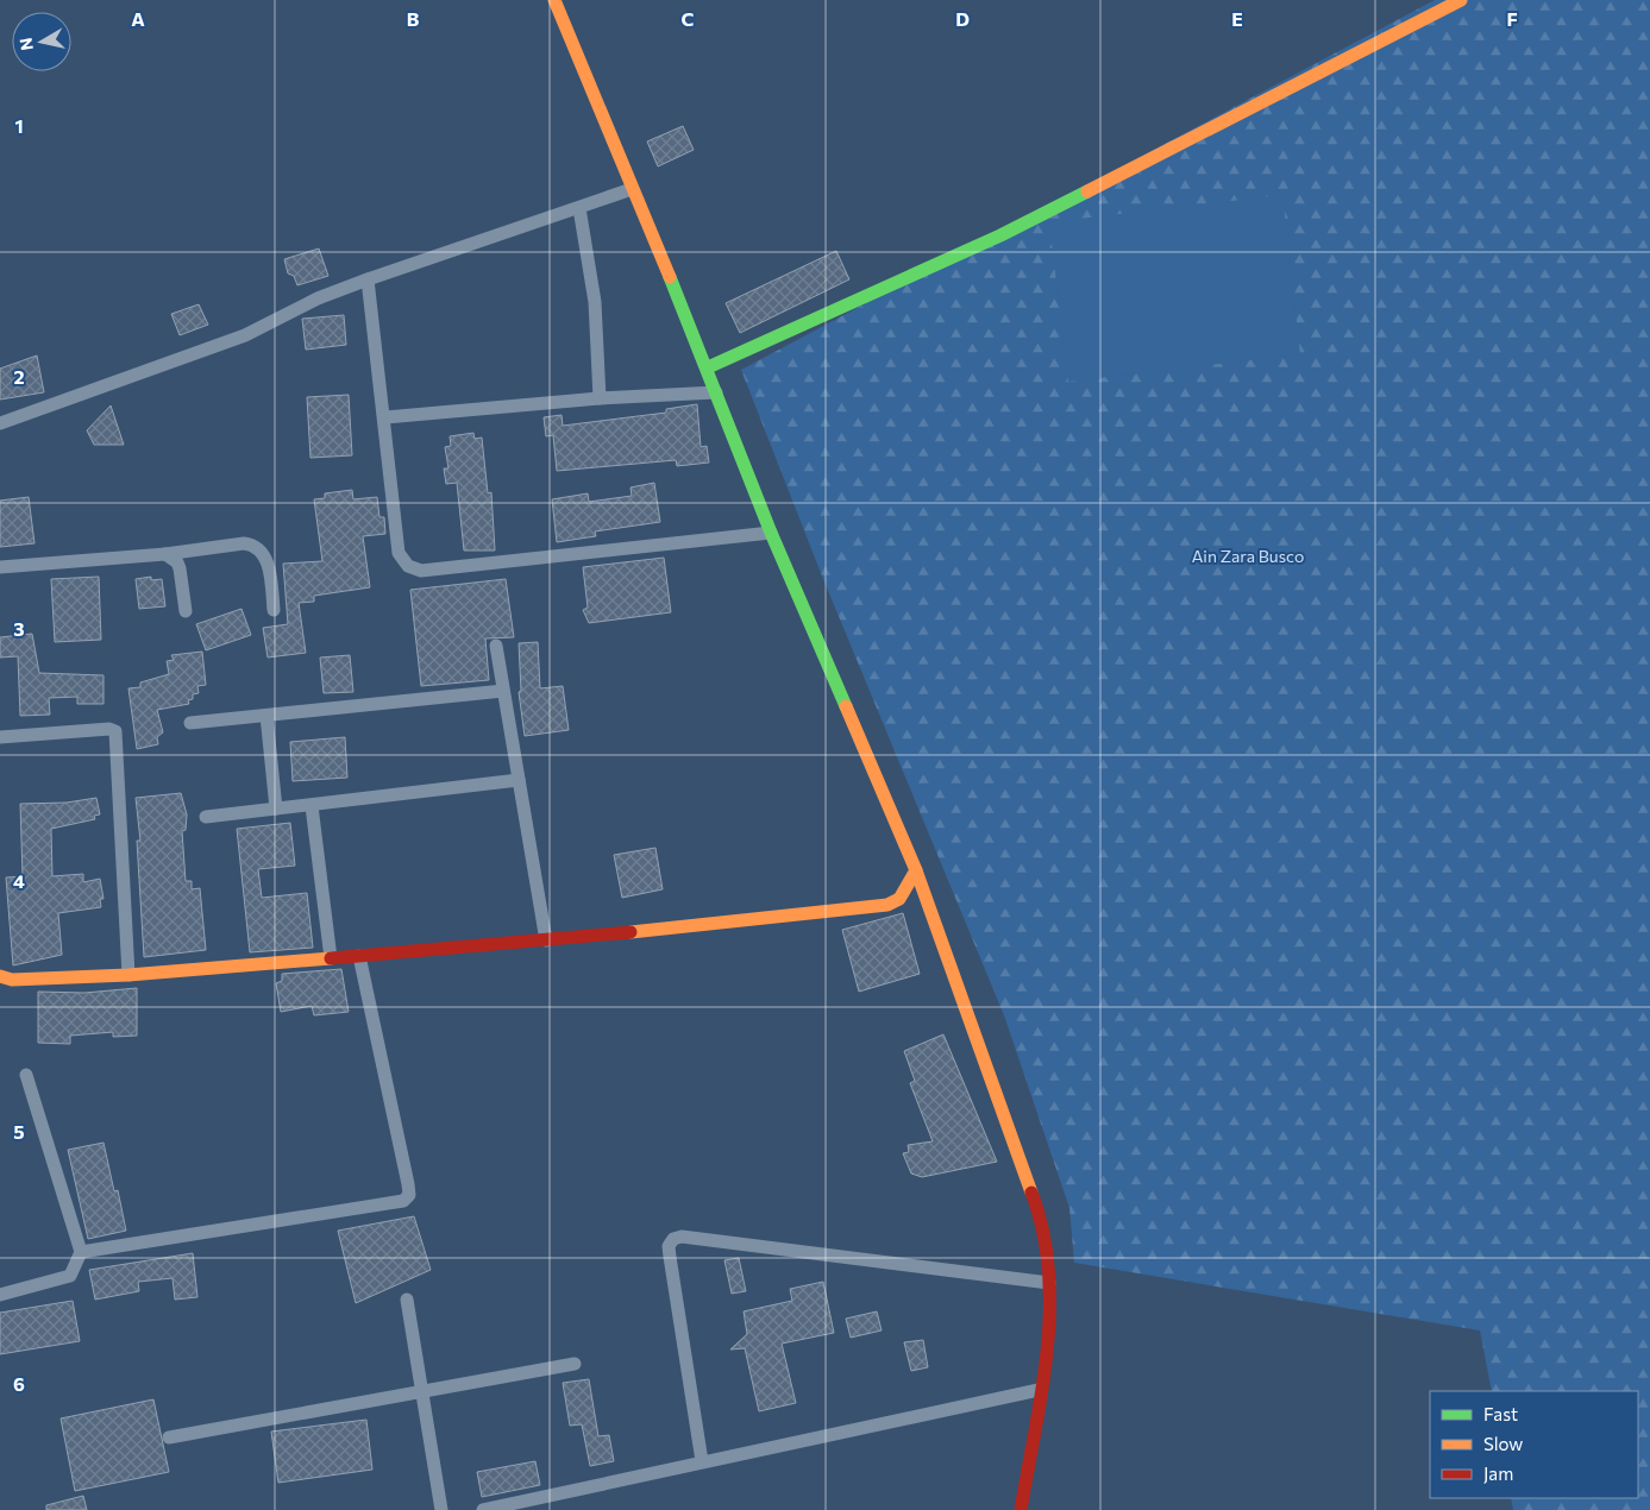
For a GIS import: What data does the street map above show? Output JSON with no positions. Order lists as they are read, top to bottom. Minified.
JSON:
{"parks":["Ain Zara Busco"],"legend":["Fast","Slow","Jam"],"north":"left","grid":{"columns":["A","B","C","D","E","F"],"rows":["1","2","3","4","5","6"]}}
